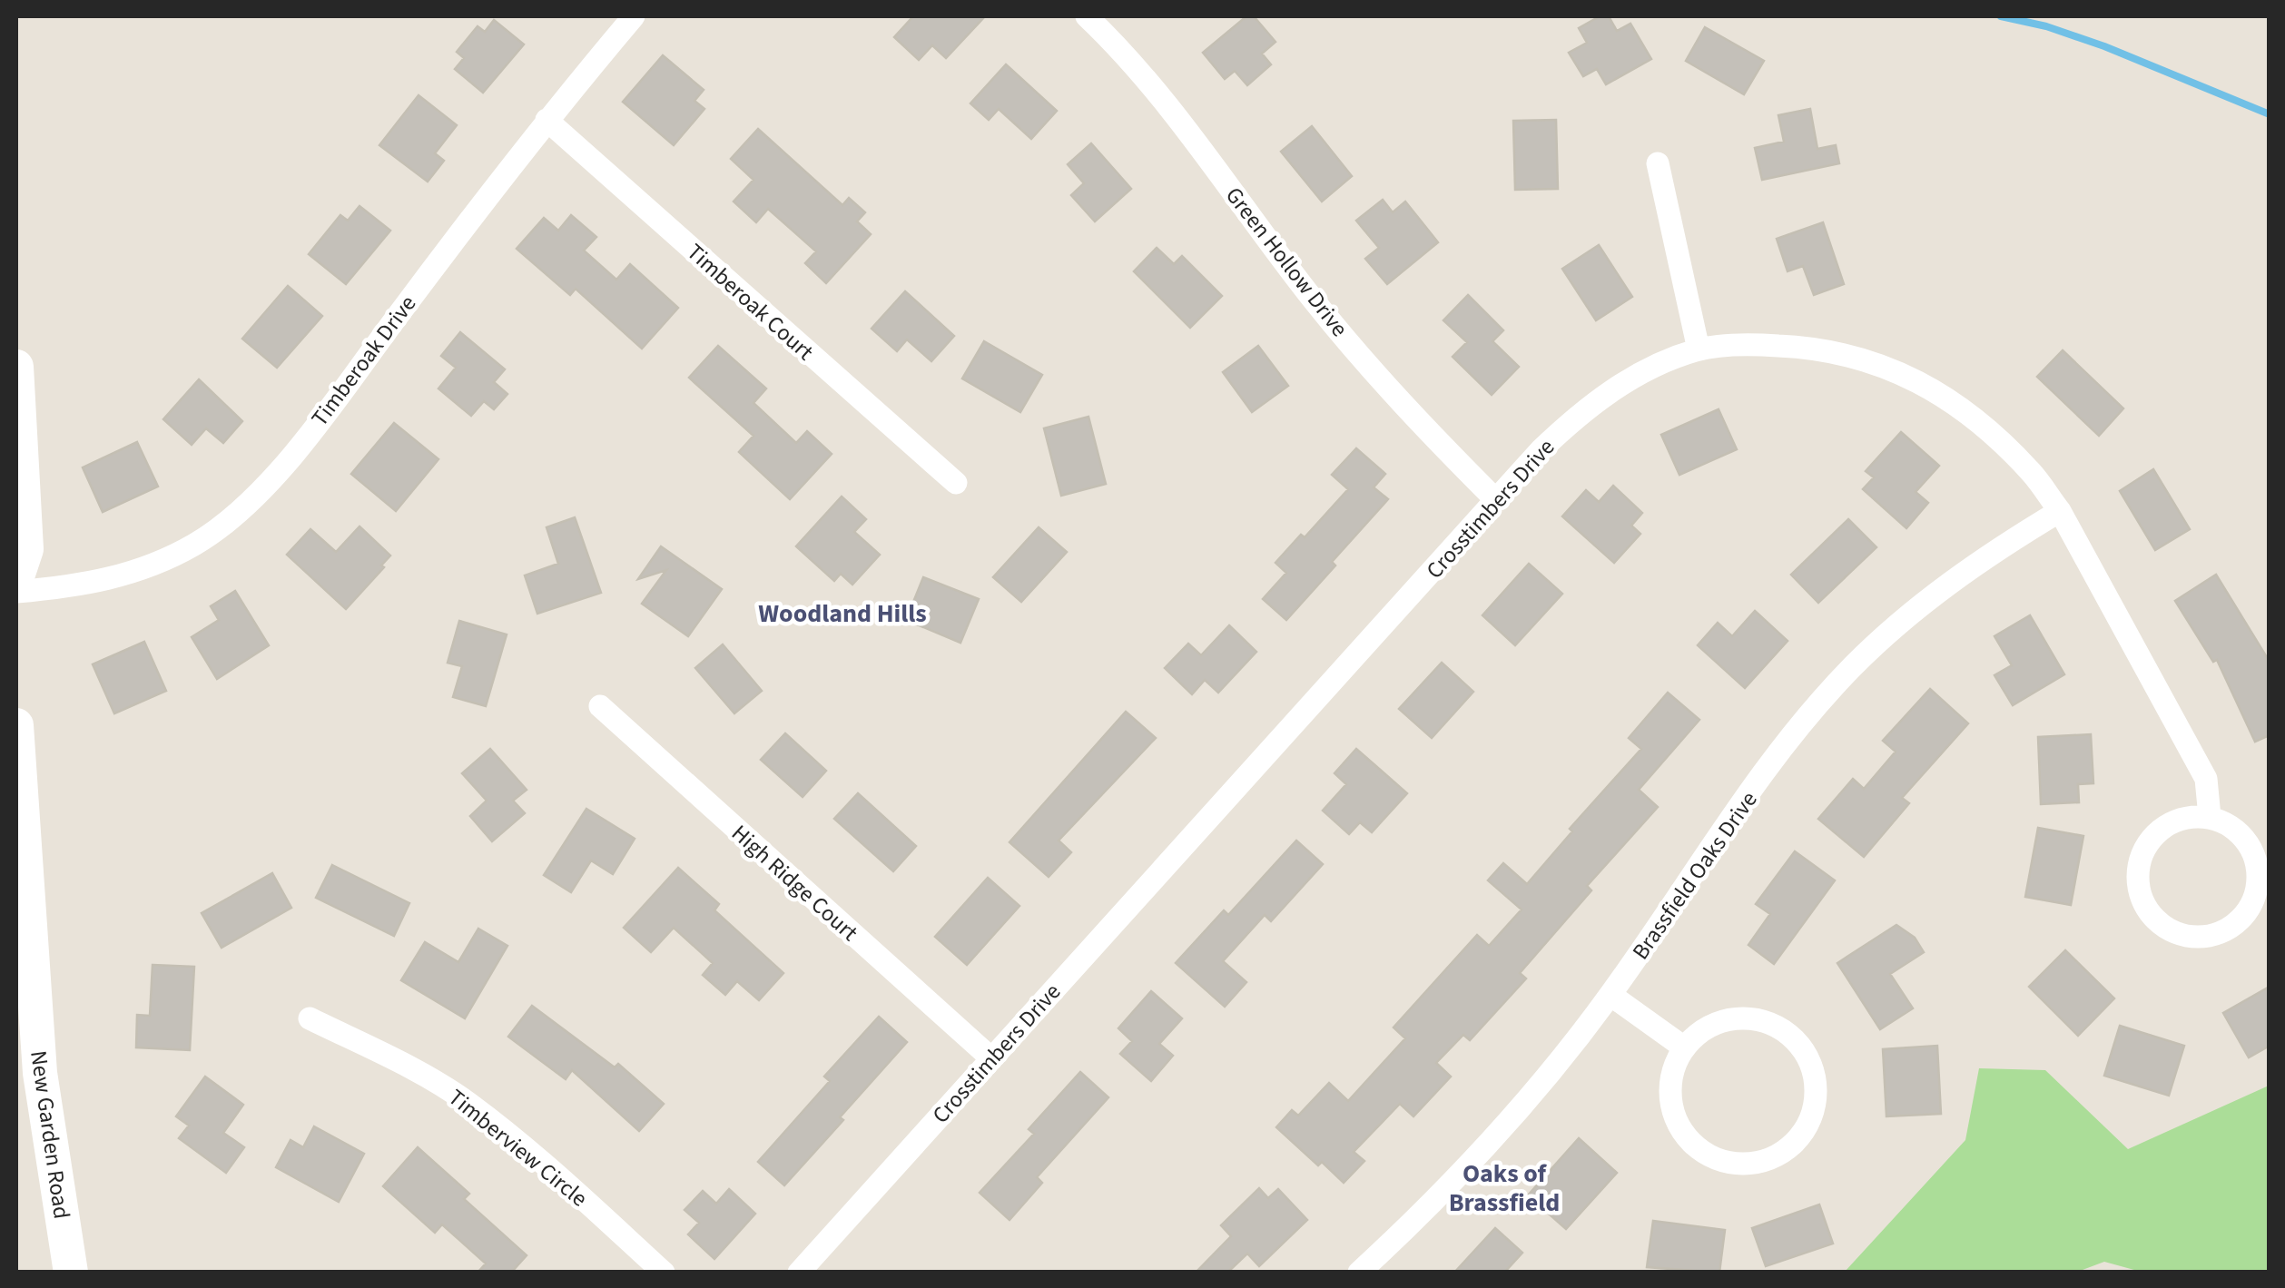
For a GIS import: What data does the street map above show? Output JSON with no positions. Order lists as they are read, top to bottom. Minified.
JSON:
{"streets":{"main road":["New Garden Road"],"street":["Green Hollow Drive","Timberoak Court","Timberoak Drive","Crosstimbers Drive","Brassfield Oaks Drive","High Ridge Court","Timberview Circle"]},"crossings":[["Green Hollow Drive","Crosstimbers Drive"],["Timberoak Court","Timberoak Drive"],["Crosstimbers Drive","Brassfield Oaks Drive"],["Crosstimbers Drive","High Ridge Court"]],"districts":["Woodland Hills","Oaks of Brassfield"]}
